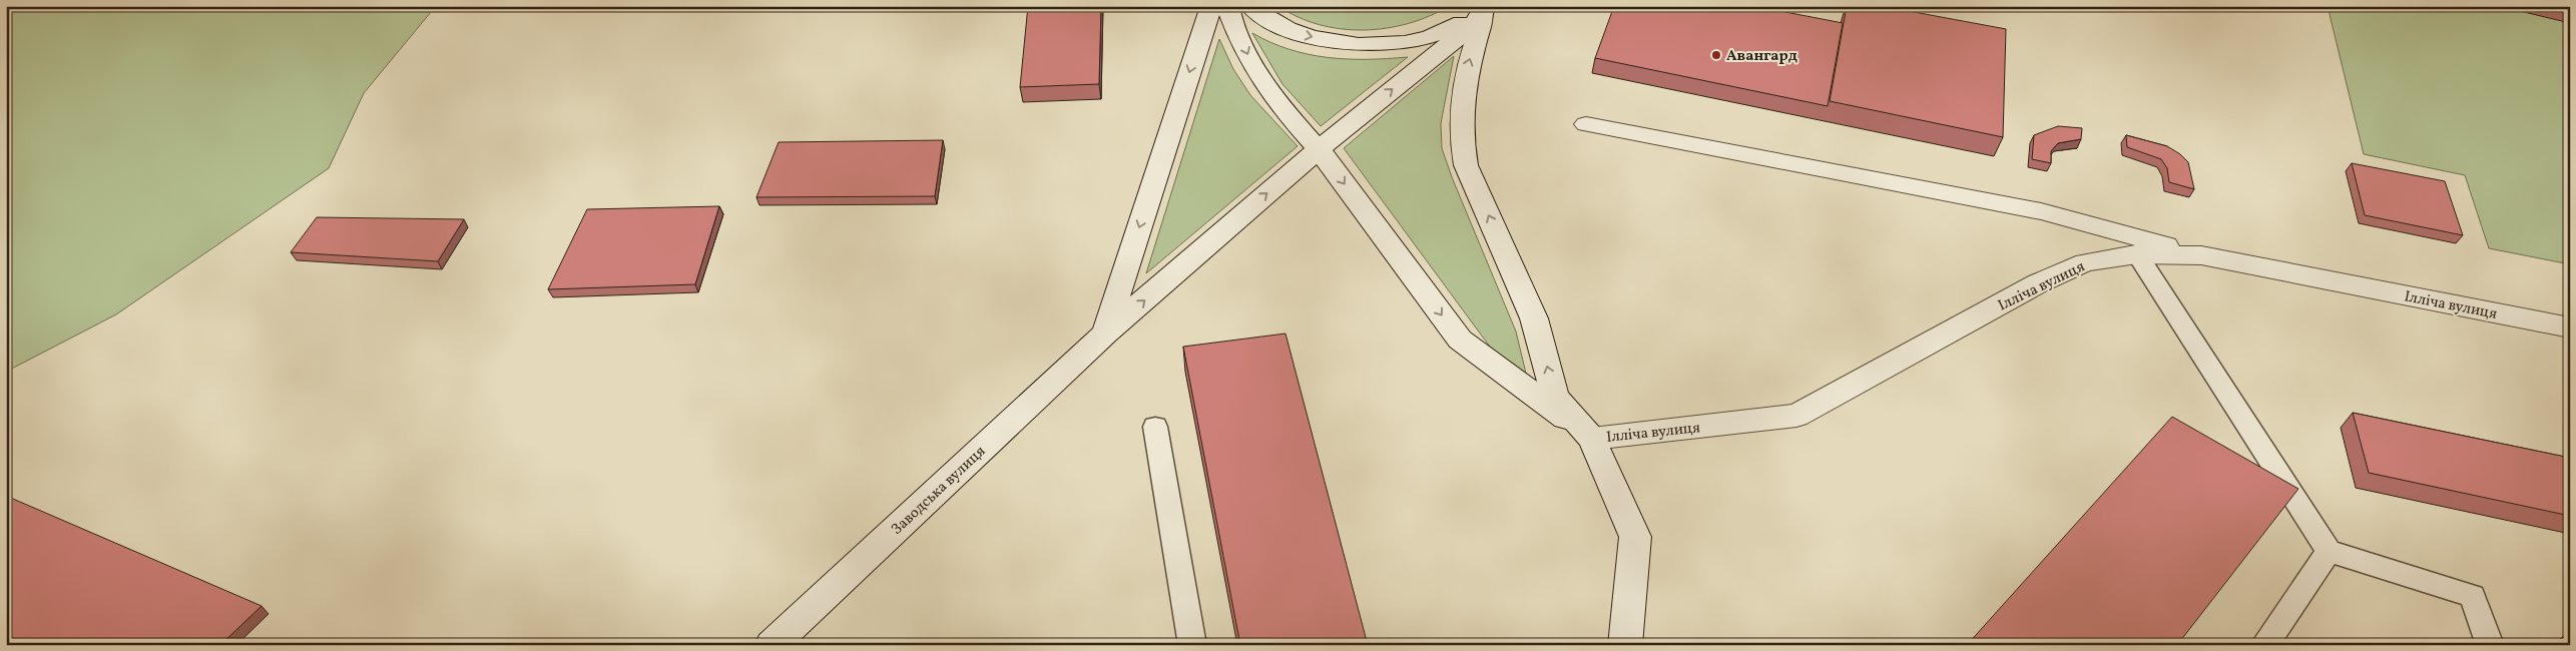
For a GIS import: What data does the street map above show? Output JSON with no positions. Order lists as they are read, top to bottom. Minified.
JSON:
{"streets":{"main road":["Ілліча вулиця","Заводська вулиця"]},"one_way":["Заводська вулиця"],"places":["Авангард"]}
